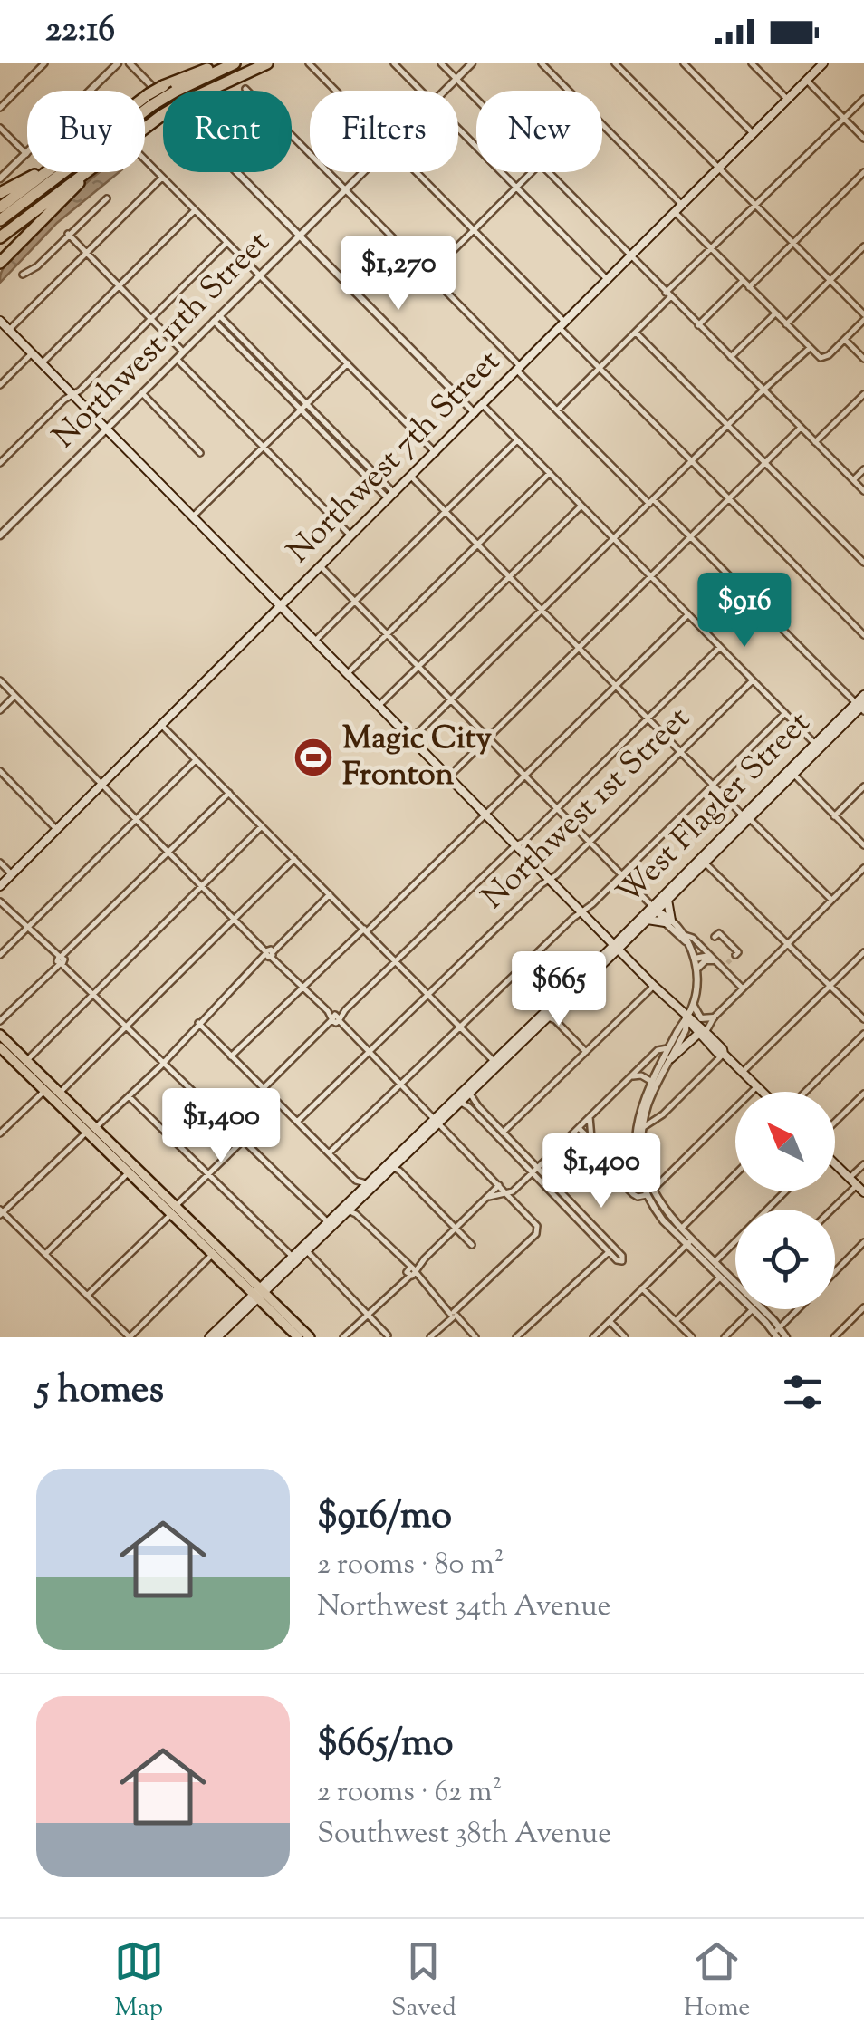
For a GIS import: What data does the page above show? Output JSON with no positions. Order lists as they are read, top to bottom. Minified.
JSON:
{"streets":{"main road":["Northwest 7th Street","West Flagler Street"],"street":["Northwest 11th Street","Northwest 1st Street"]},"places":{"sports":["Magic City Fronton"]},"north":"top left","page":{"status":"22:16","chip":["Buy","Rent","Filters","New"],"price":["$1,270","$916","$665","$1,400","$1,400"],"heading":"5 homes","list":[{"name":"$916/mo","note":"2 rooms · 80 m² · Northwest 34th Avenue"},{"name":"$665/mo","note":"2 rooms · 62 m² · Southwest 38th Avenue"}],"tabs":["Map","Saved","Home"]}}
